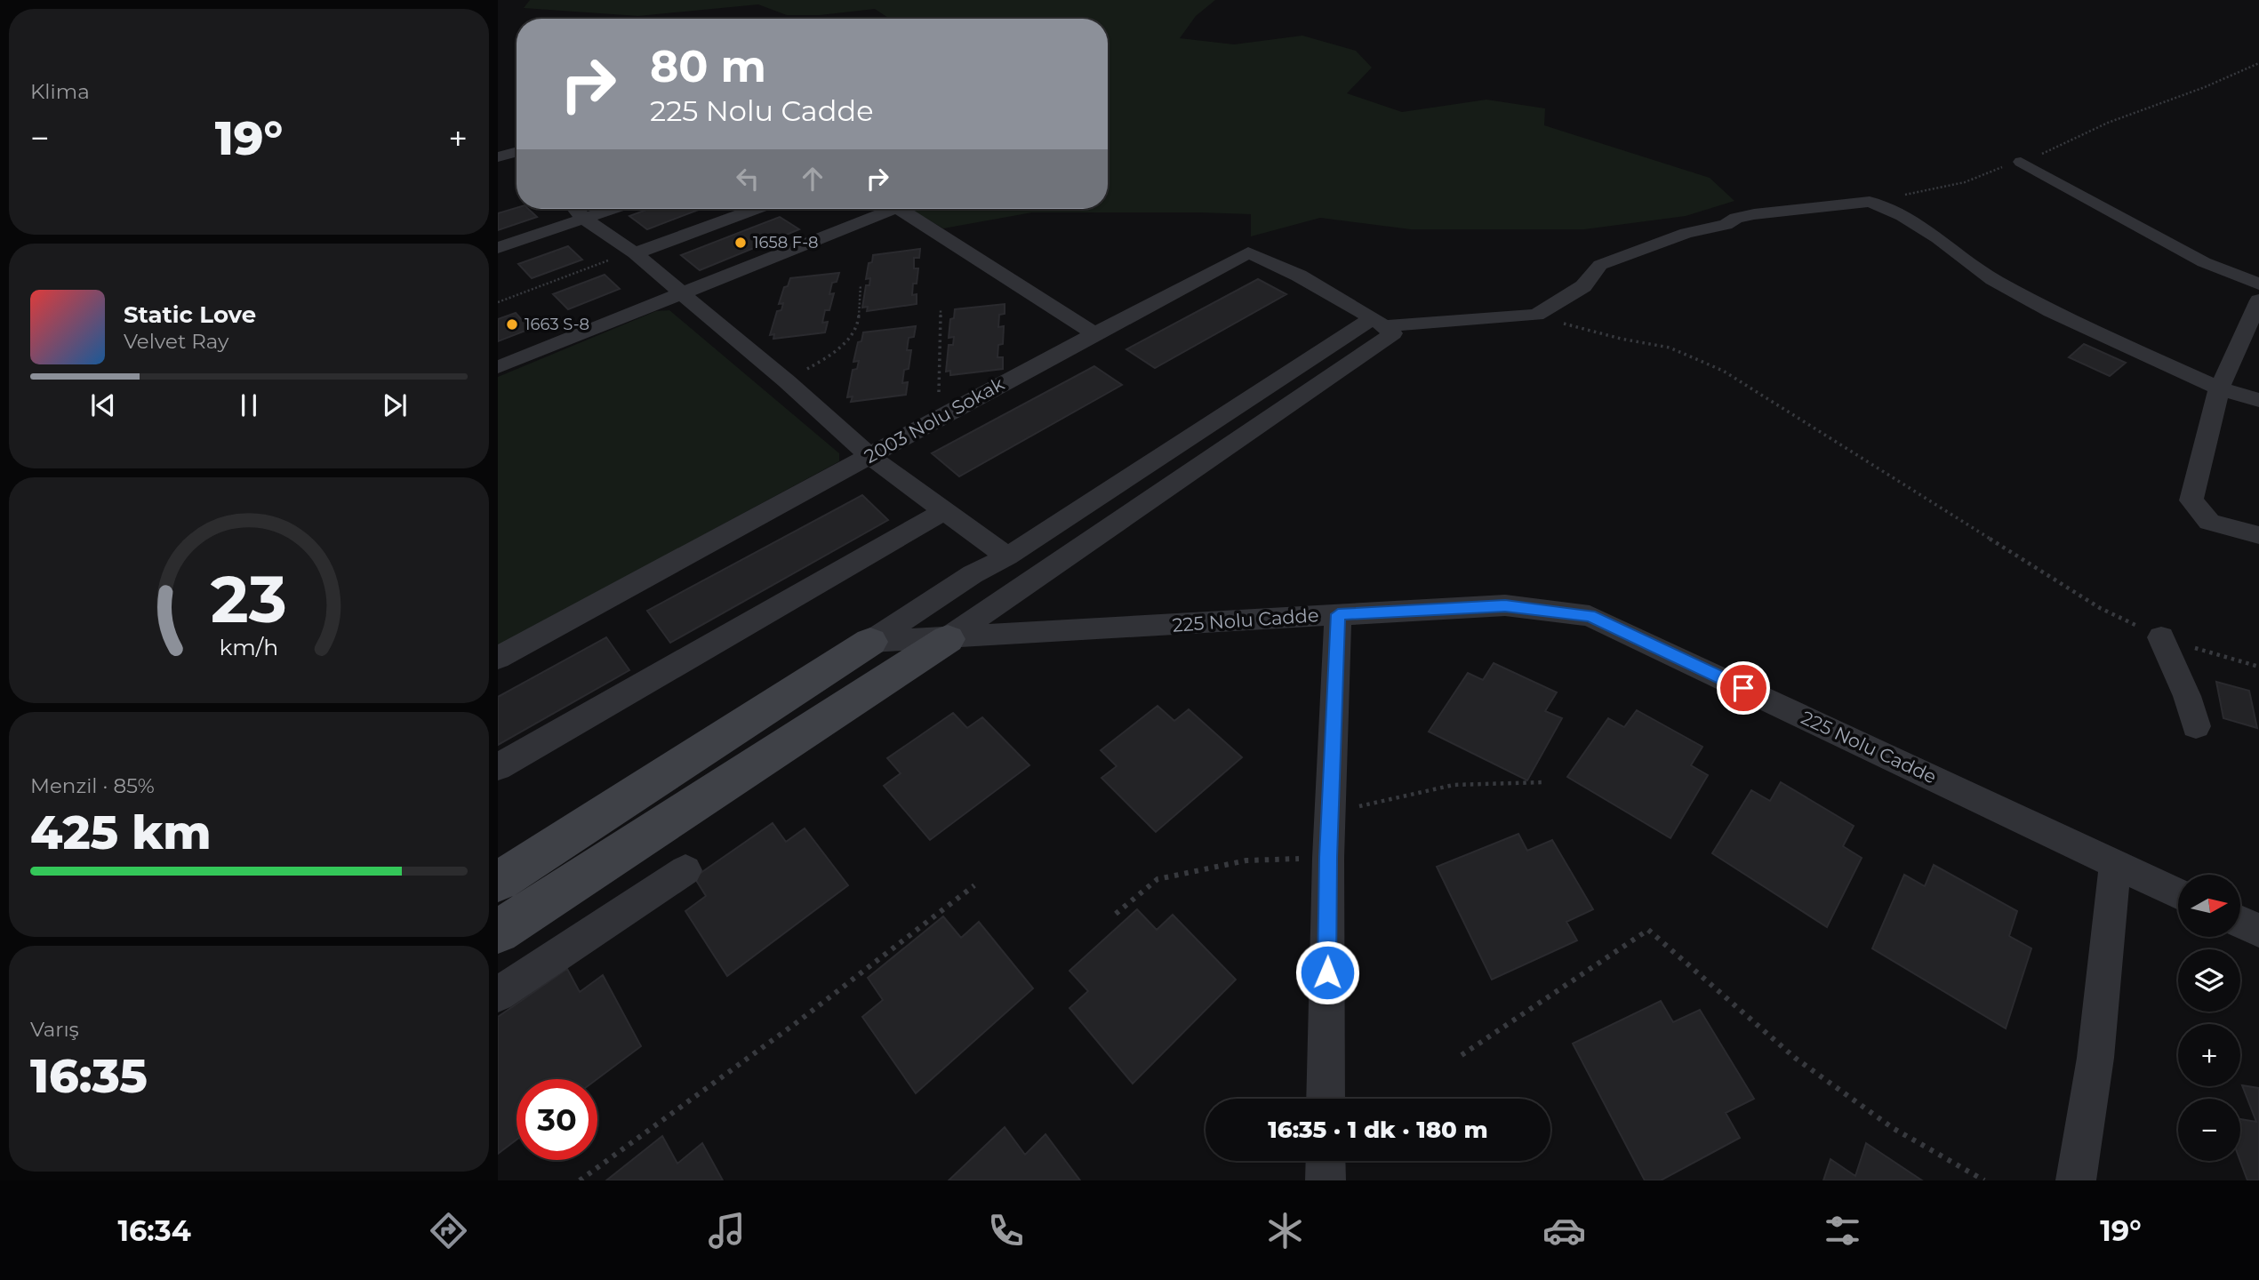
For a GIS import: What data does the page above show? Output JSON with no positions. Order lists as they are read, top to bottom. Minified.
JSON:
{"streets":{"street":["2003 Nolu Sokak","225 Nolu Cadde"]},"places":["1658 F-8","1663 S-8"],"north":"right","page":{"tile":["Klima",["Menzil · 85%","425 km"],["Varış","16:35"]],"turn":["80 m","225 Nolu Cadde"],"heat":["−","19°","+"],"song":["Static Love","Velvet Ray"],"map_buttons":["+","−"],"limit":"30","trip":"16:35 · 1 dk · 180 m","tabs":["16:34","19°"],"gauge":["23","km/h"]}}
